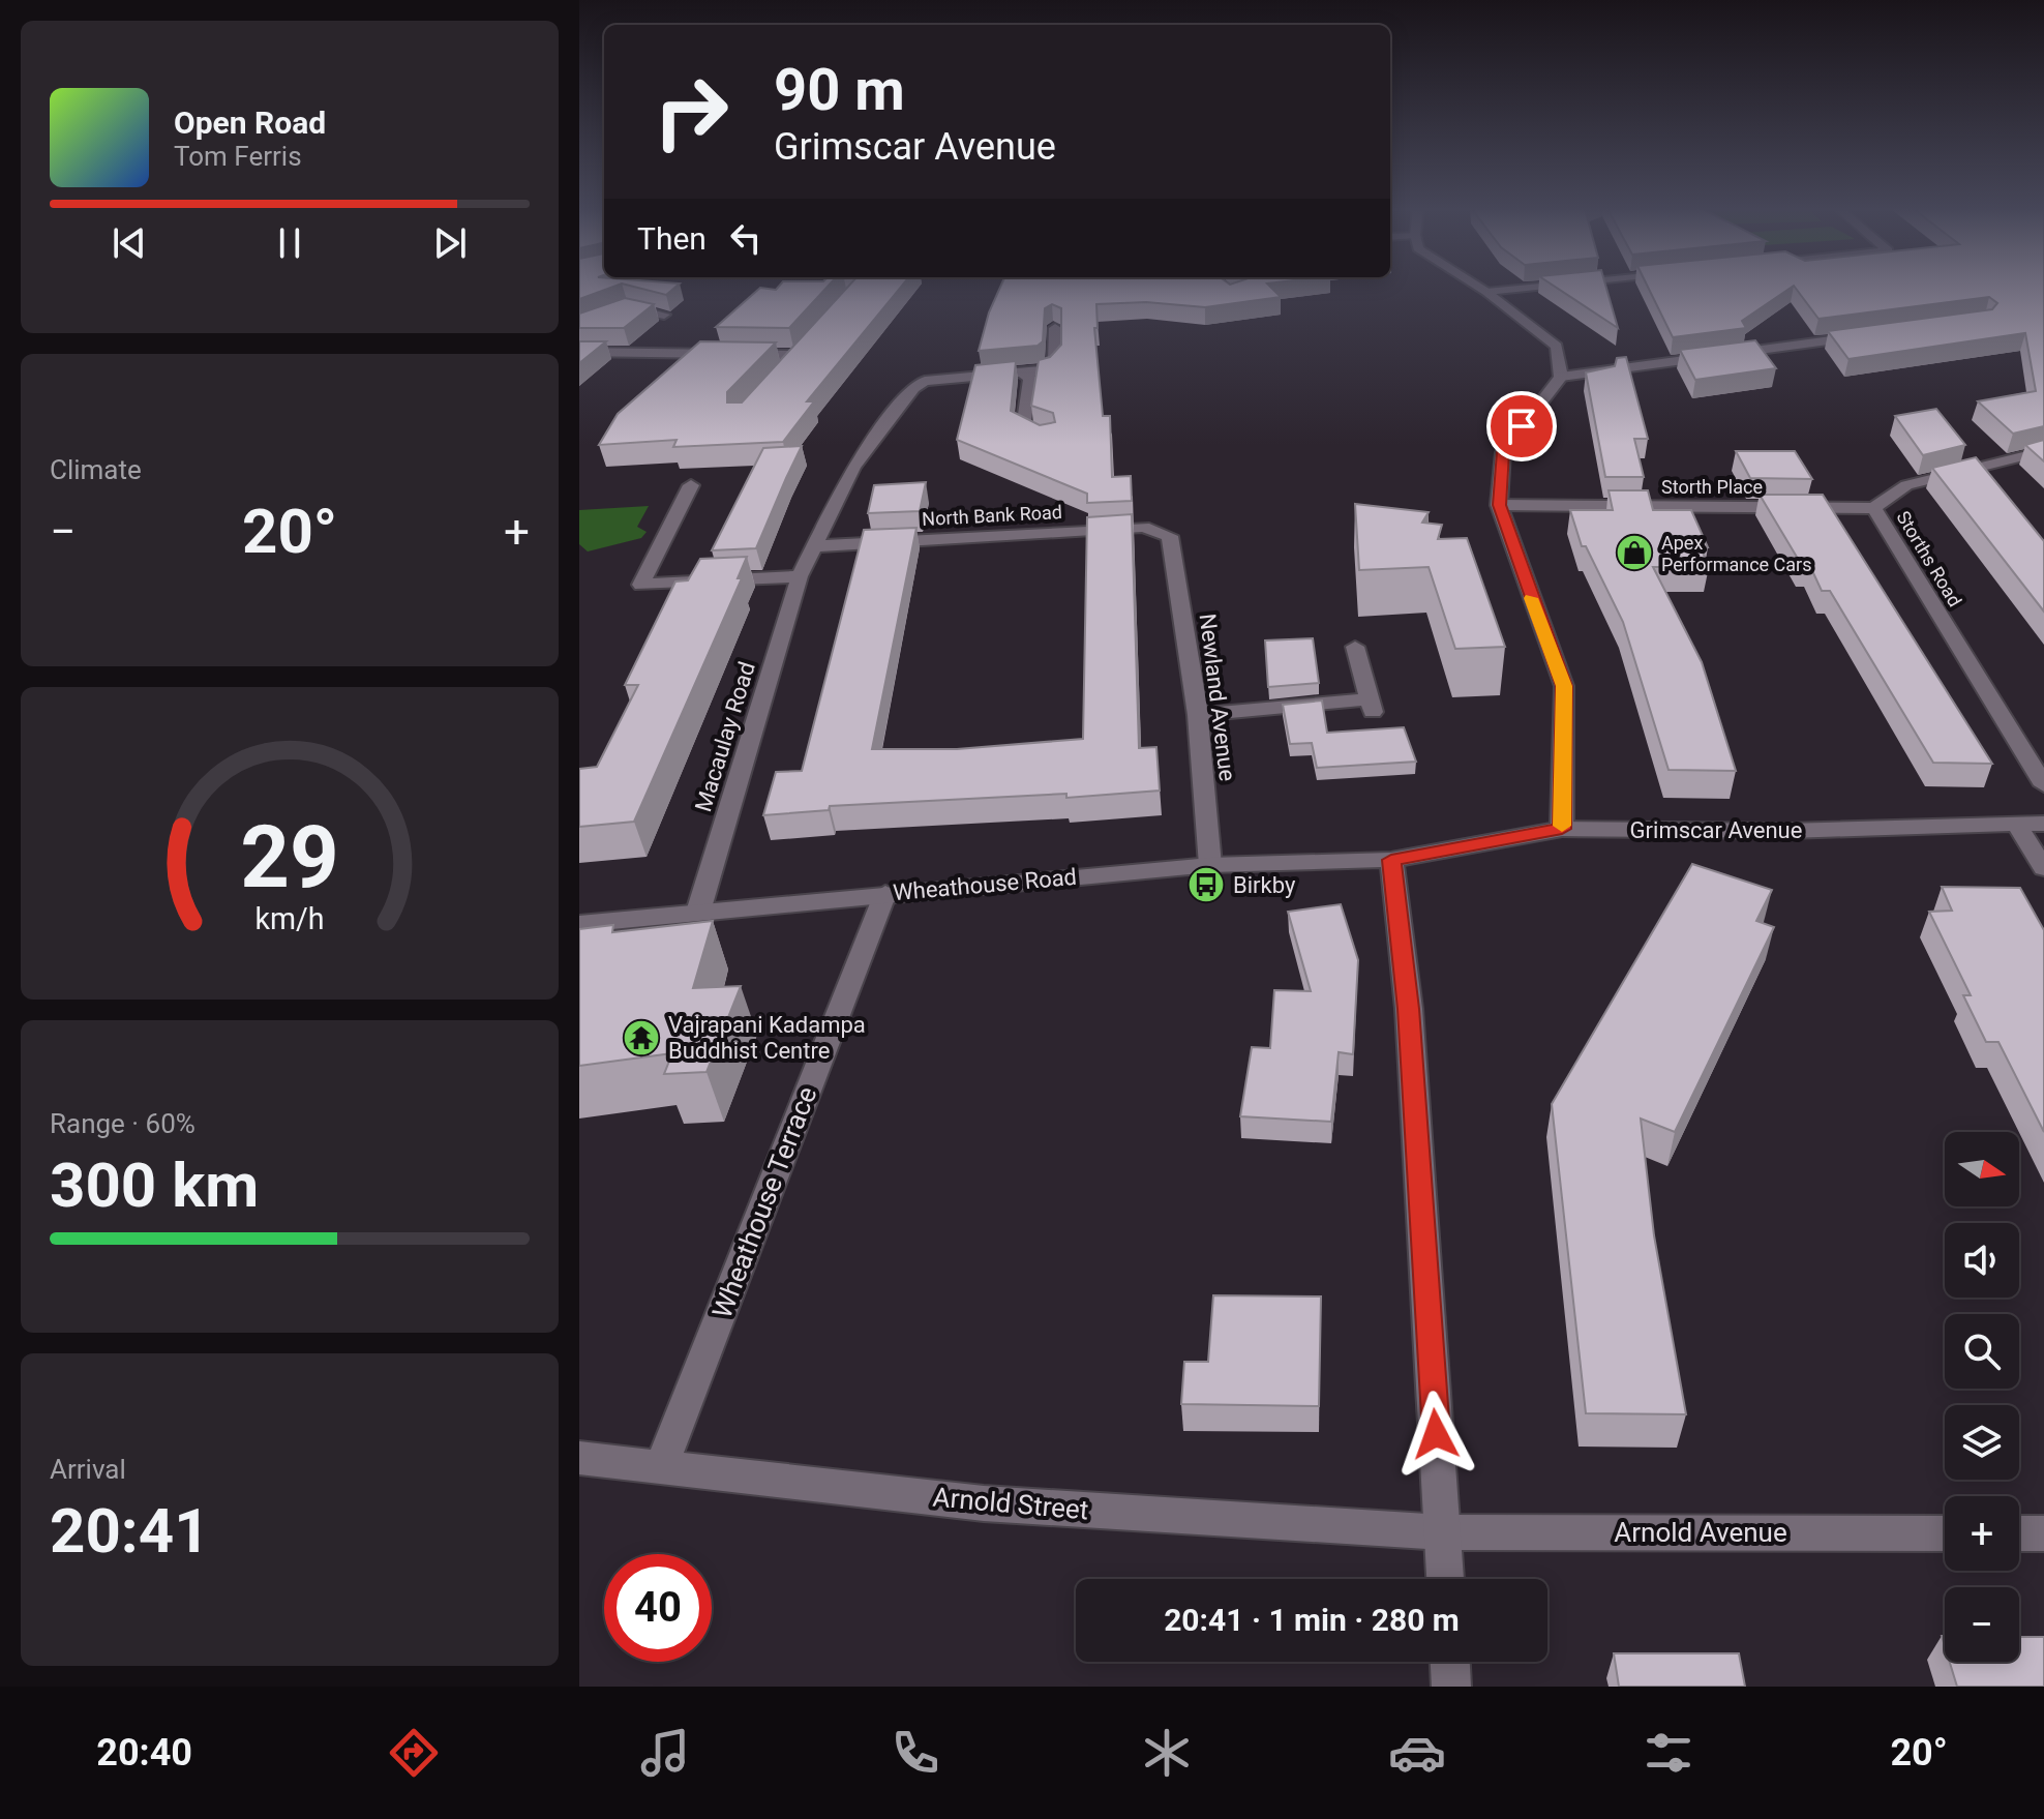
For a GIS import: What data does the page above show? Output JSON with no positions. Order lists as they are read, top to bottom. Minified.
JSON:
{"streets":{"street":["Storth Place","North Bank Road","Storths Road","Newland Avenue","Macaulay Road","Grimscar Avenue","Wheathouse Road","Wheathouse Terrace","Arnold Street","Arnold Avenue"]},"crossings":[["Storth Place","Storths Road"],["North Bank Road","Newland Avenue"],["North Bank Road","Macaulay Road"],["Newland Avenue","Wheathouse Road"],["Macaulay Road","Wheathouse Road"],["Grimscar Avenue","Wheathouse Road"],["Wheathouse Road","Wheathouse Terrace"],["Wheathouse Terrace","Arnold Street"],["Arnold Street","Arnold Avenue"]],"places":{"shop":["Apex Performance Cars"],"bus stop":["Birkby"],"temple":["Vajrapani Kadampa Buddhist Centre"]},"north":"right","page":{"turn":["90 m","Grimscar Avenue"],"song":["Open Road","Tom Ferris"],"then":"Then","tile":["Climate",["Range · 60%","300 km"],["Arrival","20:41"]],"heat":["−","20°","+"],"map_buttons":["+","−"],"limit":"40","trip":"20:41 · 1 min · 280 m","tabs":["20:40","20°"],"gauge":["29","km/h"]}}
